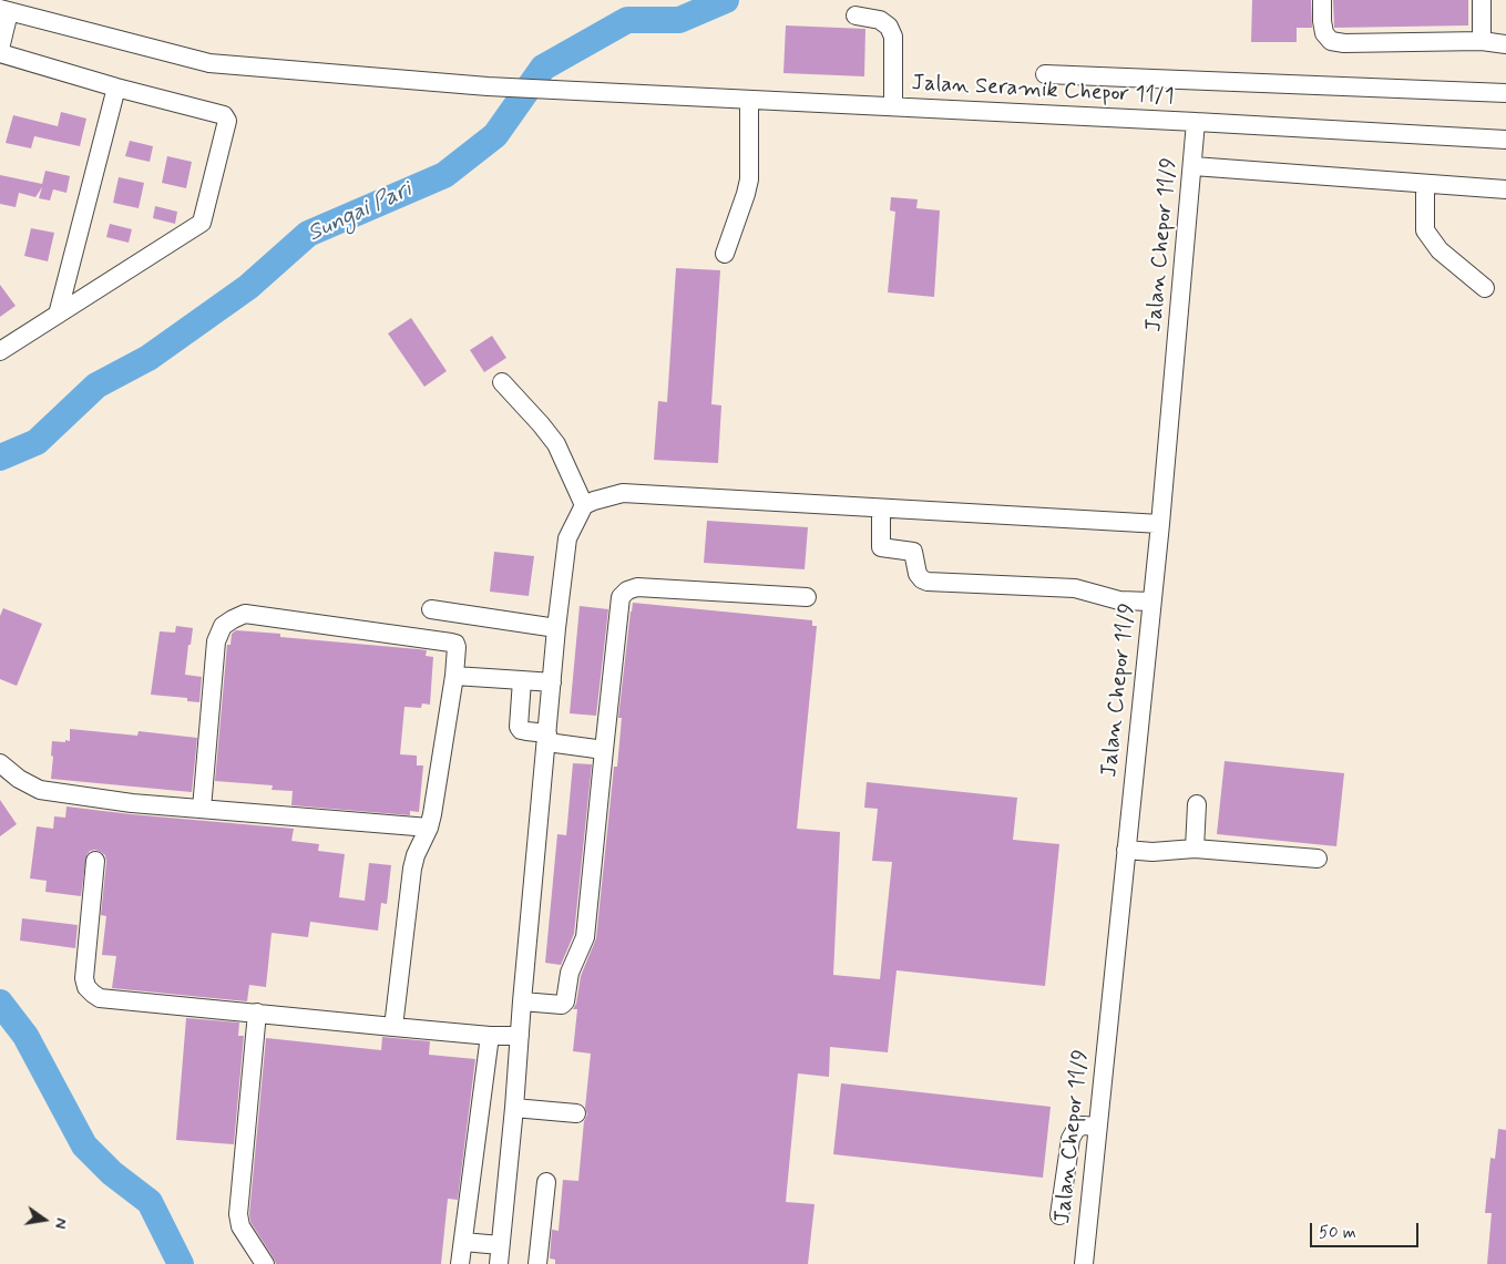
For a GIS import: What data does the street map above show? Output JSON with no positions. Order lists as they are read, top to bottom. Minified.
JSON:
{"streets":{"street":["Jalan Seramik Chepor 11/1","Jalan Chepor 11/9"]},"crossings":[["Jalan Seramik Chepor 11/1","Jalan Chepor 11/9"]],"water":["Sungai Pari"],"scale_bar":"50 m","north":"right"}
